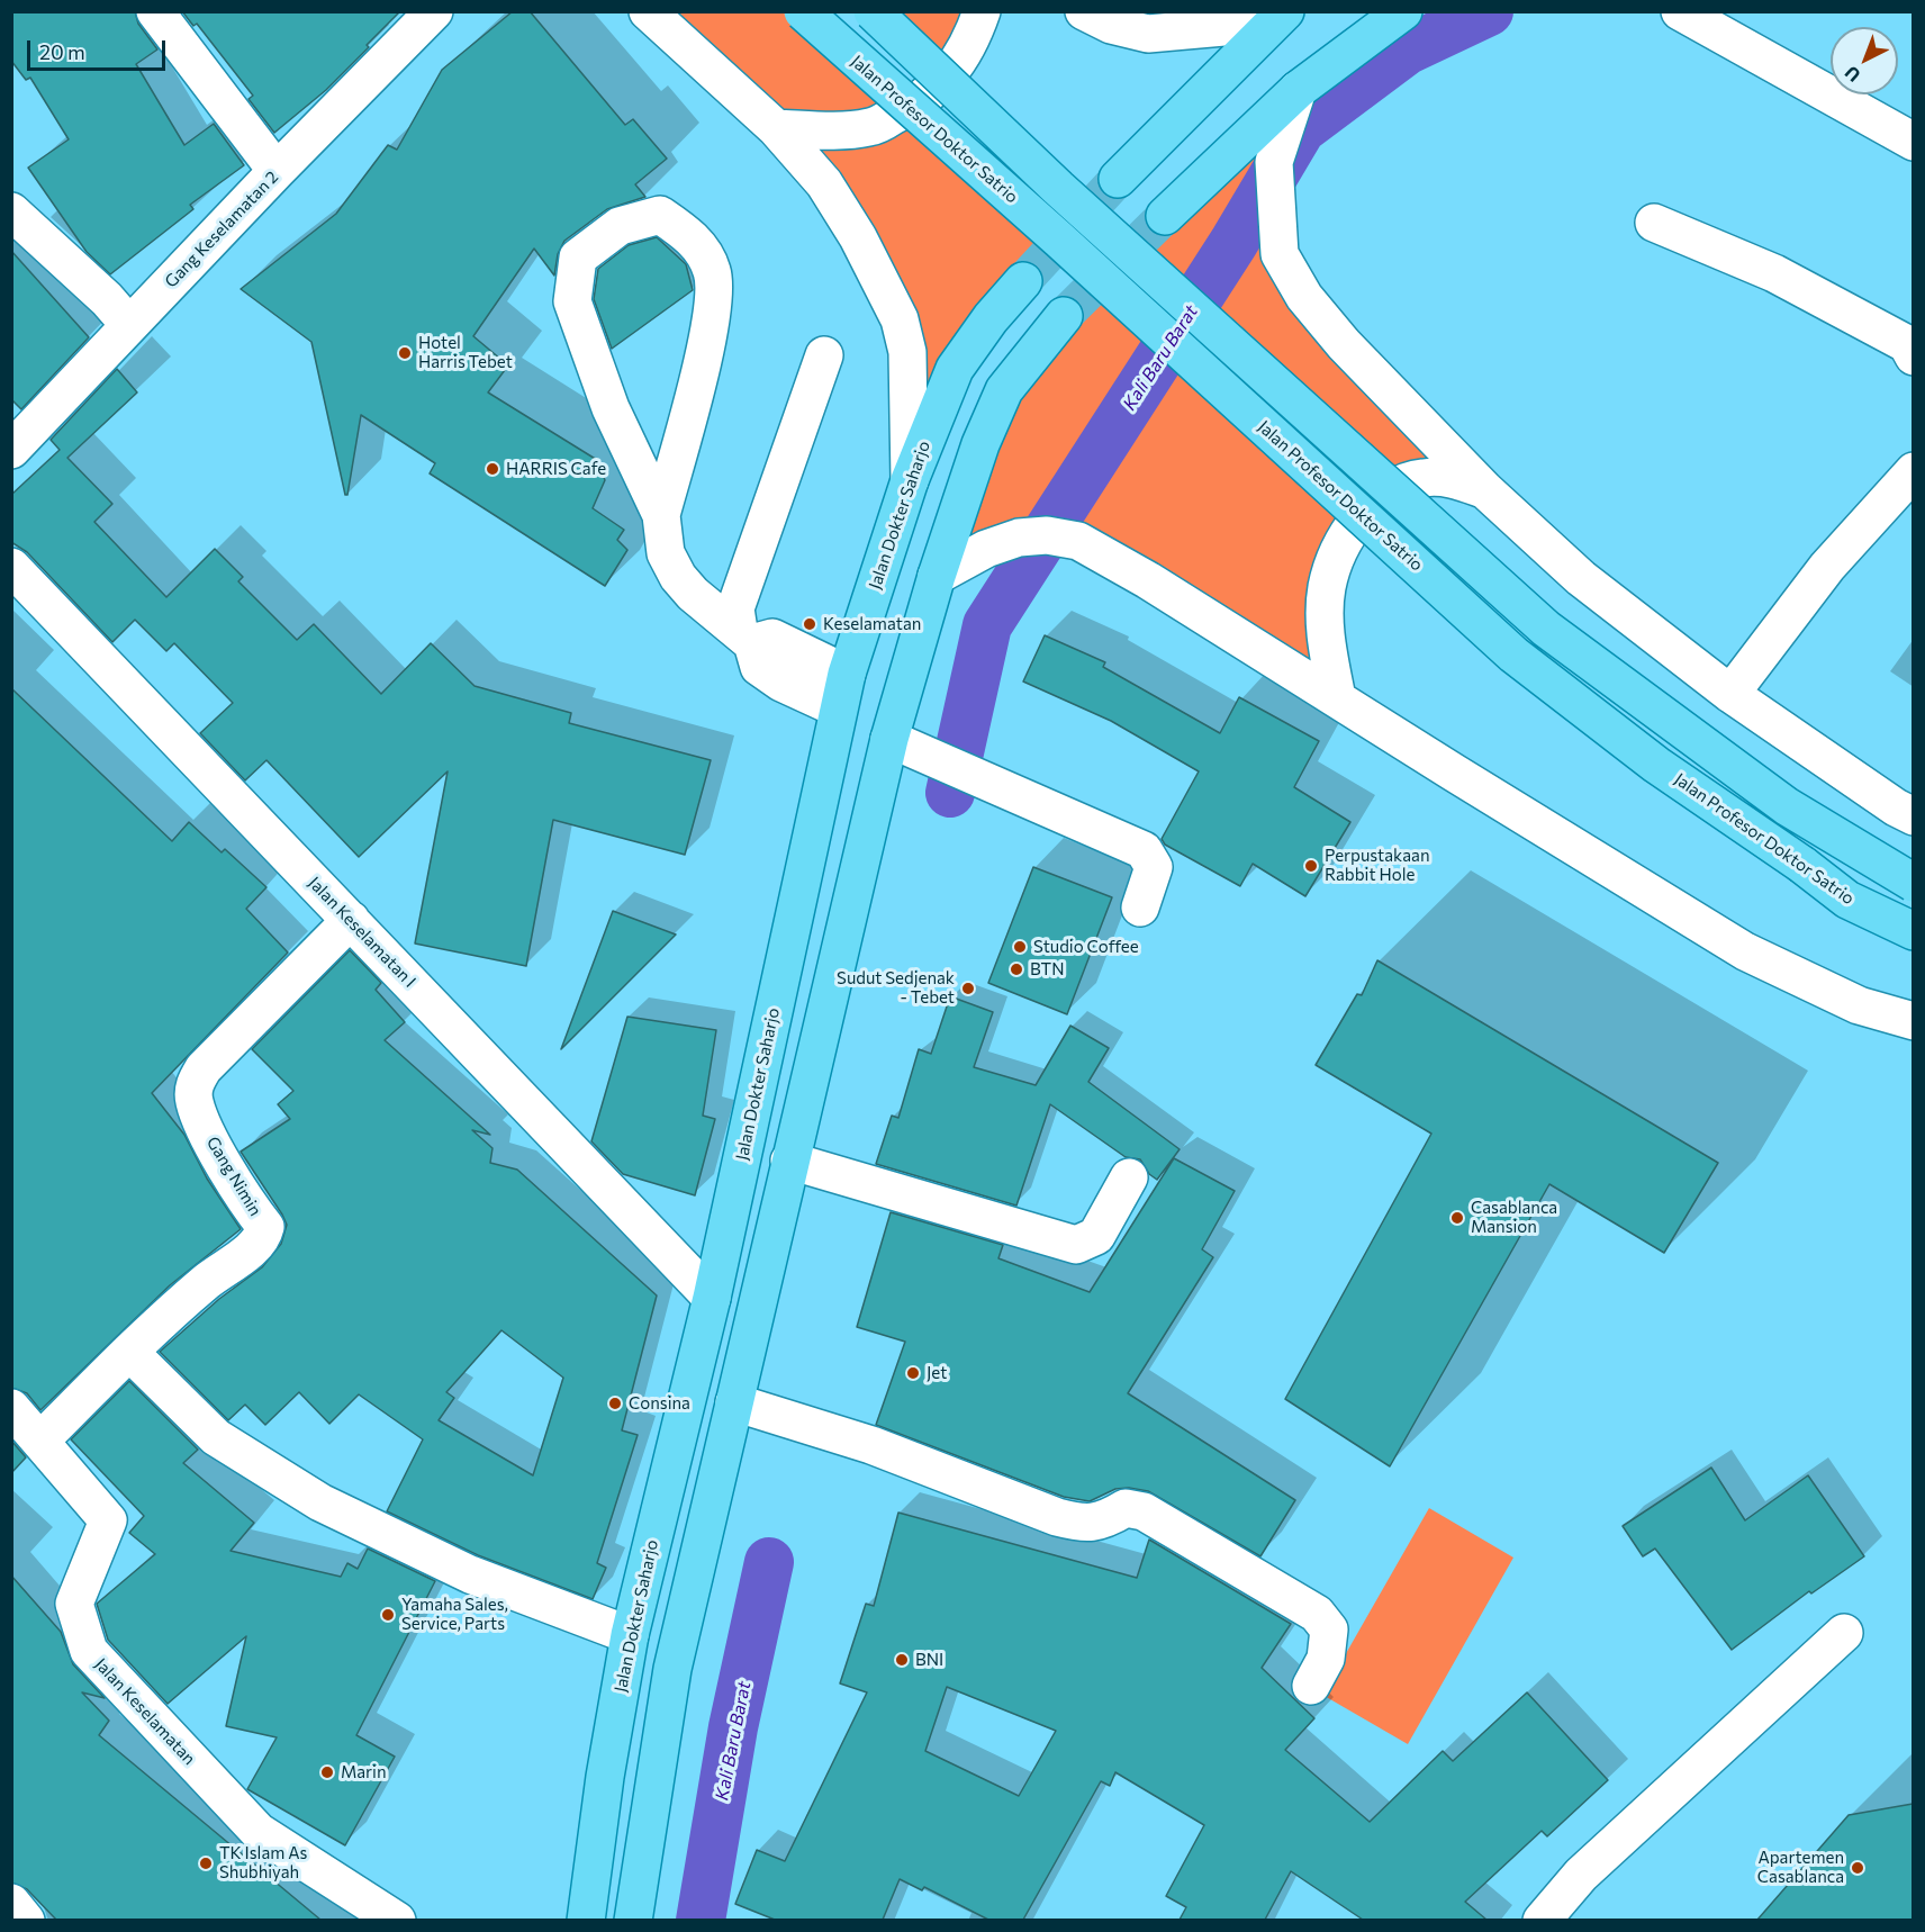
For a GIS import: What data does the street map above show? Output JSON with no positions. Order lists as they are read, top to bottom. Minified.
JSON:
{"streets":{"main road":["Jalan Profesor Doktor Satrio","Jalan Dokter Saharjo"],"street":["Gang Keselamatan 2","Jalan Keselamatan I","Gang Nimin","Jalan Keselamatan"]},"crossings":[["Jalan Dokter Saharjo","Jalan Keselamatan I"],["Jalan Keselamatan I","Gang Nimin"],["Gang Nimin","Jalan Keselamatan"]],"water":["Kali Baru Barat"],"places":["Hotel Harris Tebet","HARRIS Cafe","Keselamatan","Perpustakaan Rabbit Hole","Studio Coffee","BTN","Sudut Sedjenak - Tebet","Casablanca Mansion","Jet","Consina","Yamaha Sales, Service, Parts","BNI","Marin","TK Islam As Shubhiyah","Apartemen Casablanca"],"scale_bar":"20 m","north":"bottom left"}
